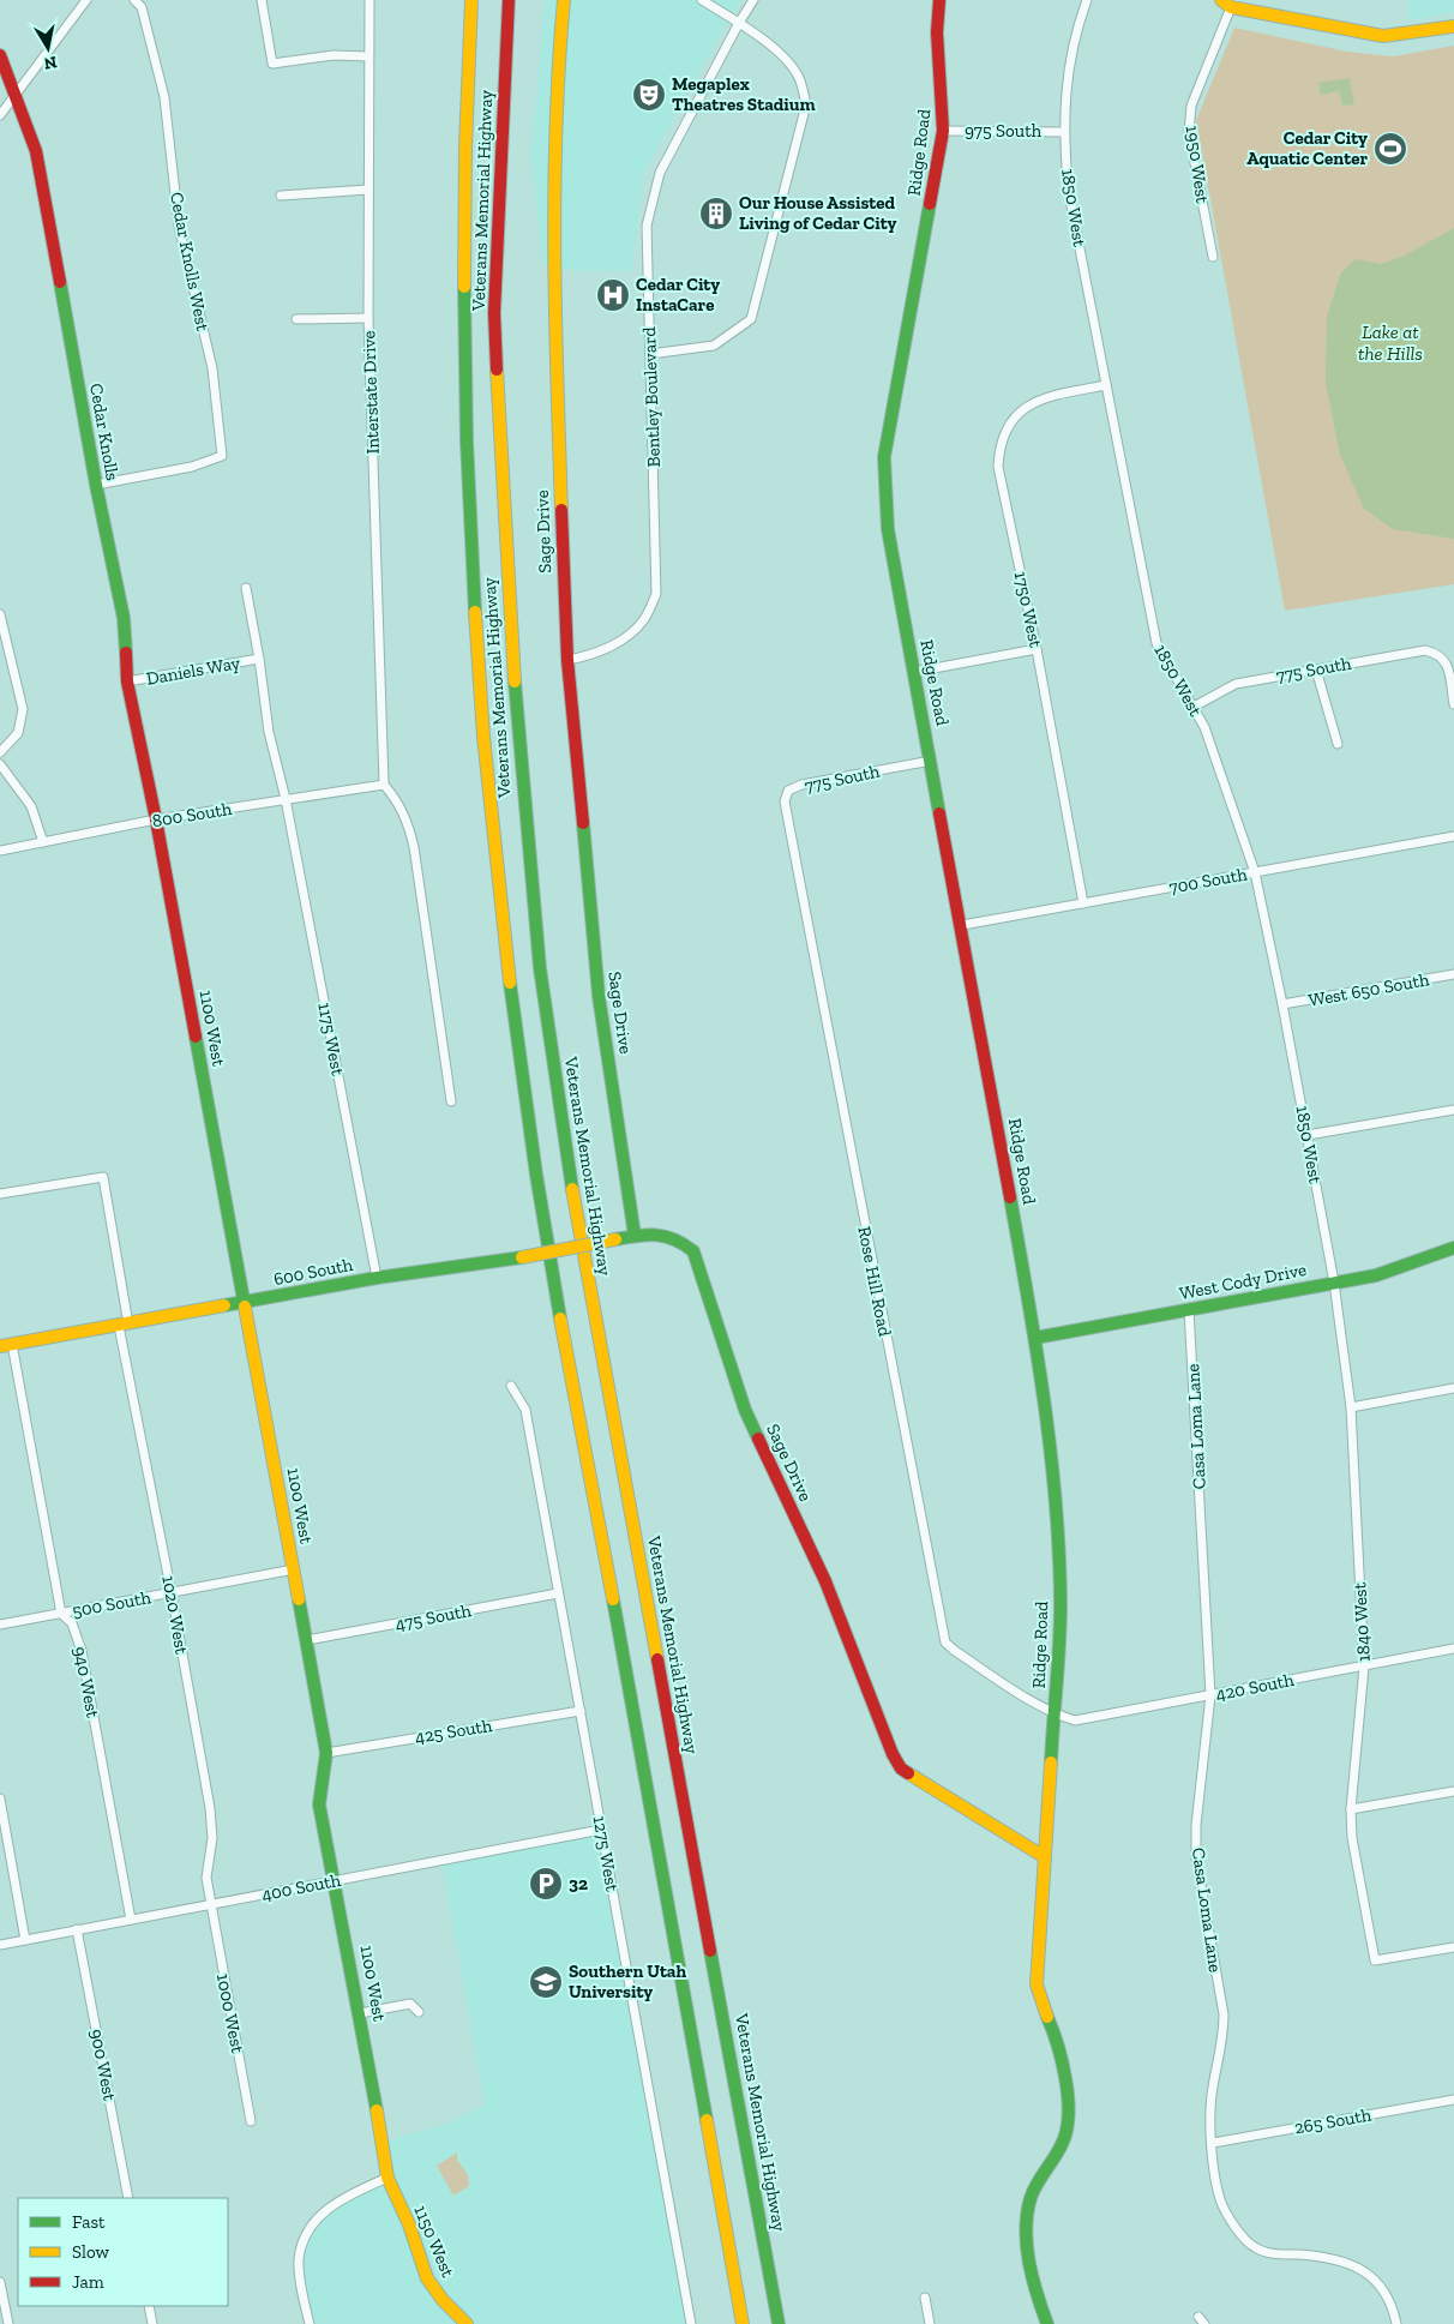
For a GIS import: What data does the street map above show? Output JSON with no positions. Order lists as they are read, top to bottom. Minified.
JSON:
{"streets":{"main road":["Ridge Road","Veterans Memorial Highway","Cedar Knolls","Sage Drive","1100 West","600 South","West Cody Drive","1150 West"],"street":["975 South","1950 West","1850 West","Cedar Knolls West","Interstate Drive","Bentley Boulevard","1750 West","775 South","Daniels Way","800 South","700 South","West 650 South","1175 West","Rose Hill Road","Casa Loma Lane","500 South","1020 West","475 South","1840 West","940 West","420 South","425 South","1275 West","400 South","1000 West","900 West","265 South"]},"crossings":[["975 South","Ridge Road"],["975 South","1850 West"],["Ridge Road","Sage Drive"],["Ridge Road","775 South"],["Ridge Road","700 South"],["Ridge Road","Rose Hill Road"],["Ridge Road","West Cody Drive"],["Ridge Road","420 South"],["1850 West","1750 West"],["1850 West","775 South"],["1850 West","700 South"],["1850 West","West 650 South"],["1850 West","West Cody Drive"],["1850 West","1840 West"],["Cedar Knolls West","Cedar Knolls"],["Interstate Drive","800 South"],["Bentley Boulevard","Sage Drive"],["Cedar Knolls","Daniels Way"],["Cedar Knolls","800 South"],["Cedar Knolls","1100 West"],["Sage Drive","600 South"],["1750 West","700 South"],["775 South","Rose Hill Road"],["800 South","1100 West"],["800 South","1175 West"],["1100 West","600 South"],["1100 West","500 South"],["1100 West","475 South"],["1100 West","425 South"],["1100 West","400 South"],["1100 West","1150 West"],["1175 West","600 South"],["600 South","1020 West"],["600 South","940 West"],["Rose Hill Road","420 South"],["West Cody Drive","Casa Loma Lane"],["West Cody Drive","1840 West"],["Casa Loma Lane","420 South"],["Casa Loma Lane","265 South"],["500 South","1020 West"],["500 South","940 West"],["1020 West","400 South"],["1020 West","1000 West"],["475 South","1275 West"],["1840 West","420 South"],["940 West","400 South"],["425 South","1275 West"],["1275 West","400 South"],["400 South","1000 West"],["400 South","900 West"]],"water":["Lake at the Hills"],"places":{"theatre":["Megaplex Theatres Stadium"],"sports":["Cedar City Aquatic Center"],"building":["Our House Assisted Living of Cedar City"],"hospital":["Cedar City InstaCare"],"parking":["32"],"school or university":["Southern Utah University"]},"legend":["Fast","Slow","Jam"],"north":"bottom"}
